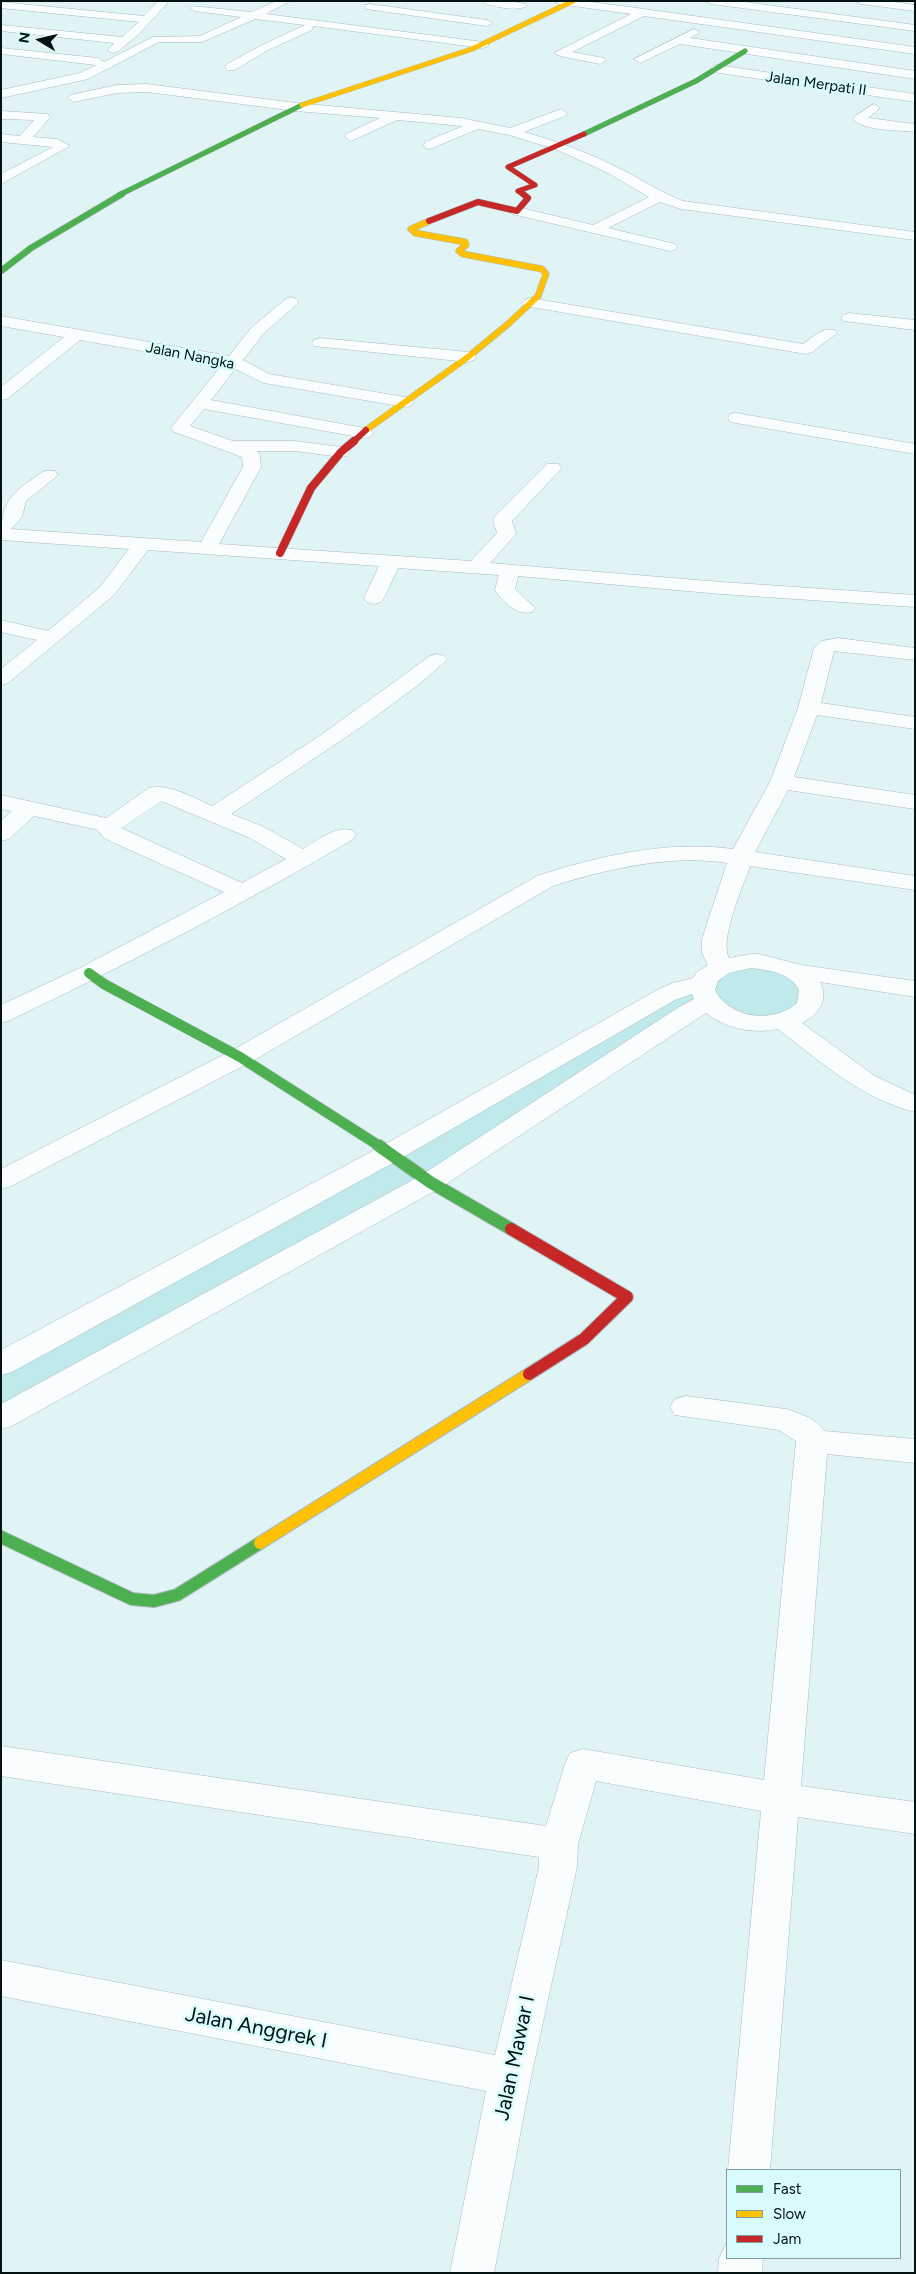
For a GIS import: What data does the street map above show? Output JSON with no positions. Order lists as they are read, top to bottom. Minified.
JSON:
{"streets":{"street":["Jalan Merpati II","Jalan Nangka","Jalan Anggrek I","Jalan Mawar I"]},"crossings":[["Jalan Anggrek I","Jalan Mawar I"]],"legend":["Fast","Slow","Jam"],"north":"left"}
